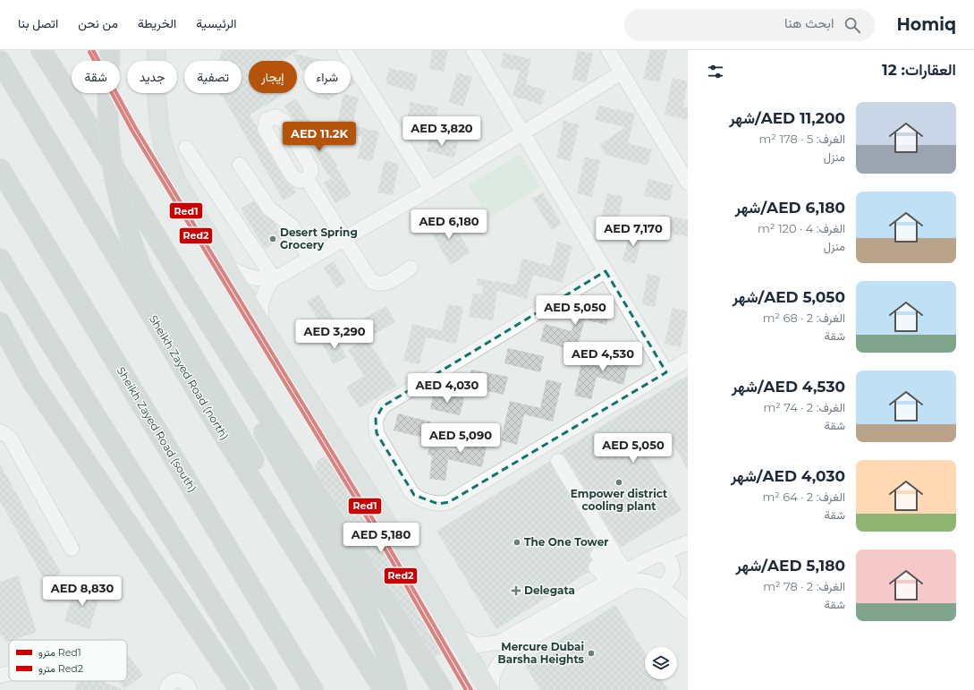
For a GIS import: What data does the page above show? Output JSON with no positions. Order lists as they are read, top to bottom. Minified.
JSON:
{"streets":{"highway":["Sheikh Zayed Road (north)","Sheikh Zayed Road (south)"]},"places":{"other":["Desert Spring Grocery","Empower district cooling plant","The One Tower","Mercure Dubai Barsha Heights"],"health":["Delegata"]},"lines":["metro line Red1","metro line Red2"],"legend":["مترو Red1","مترو Red2"],"page":{"header":"Homiq","search":"ابحث هنا","nav":["الرئيسية","الخريطة","من نحن","اتصل بنا"],"heading":"العقارات: 12","chip":["شراء","إيجار","تصفية","جديد","شقة"],"list":[{"name":"AED 11,200/شهر","note":"الغرف: 5 · 178 m² · منزل"},{"name":"AED 6,180/شهر","note":"الغرف: 4 · 120 m² · منزل"},{"name":"AED 5,050/شهر","note":"الغرف: 2 · 68 m² · شقة"},{"name":"AED 4,530/شهر","note":"الغرف: 2 · 74 m² · شقة"},{"name":"AED 4,030/شهر","note":"الغرف: 2 · 64 m² · شقة"},{"name":"AED 5,180/شهر","note":"الغرف: 2 · 78 m² · شقة"}],"price":["AED 3,820","AED 11.2K","AED 6,180","AED 7,170","AED 5,050","AED 3,290","AED 4,530","AED 4,030","AED 5,090","AED 5,050","AED 5,180","AED 8,830"]}}
